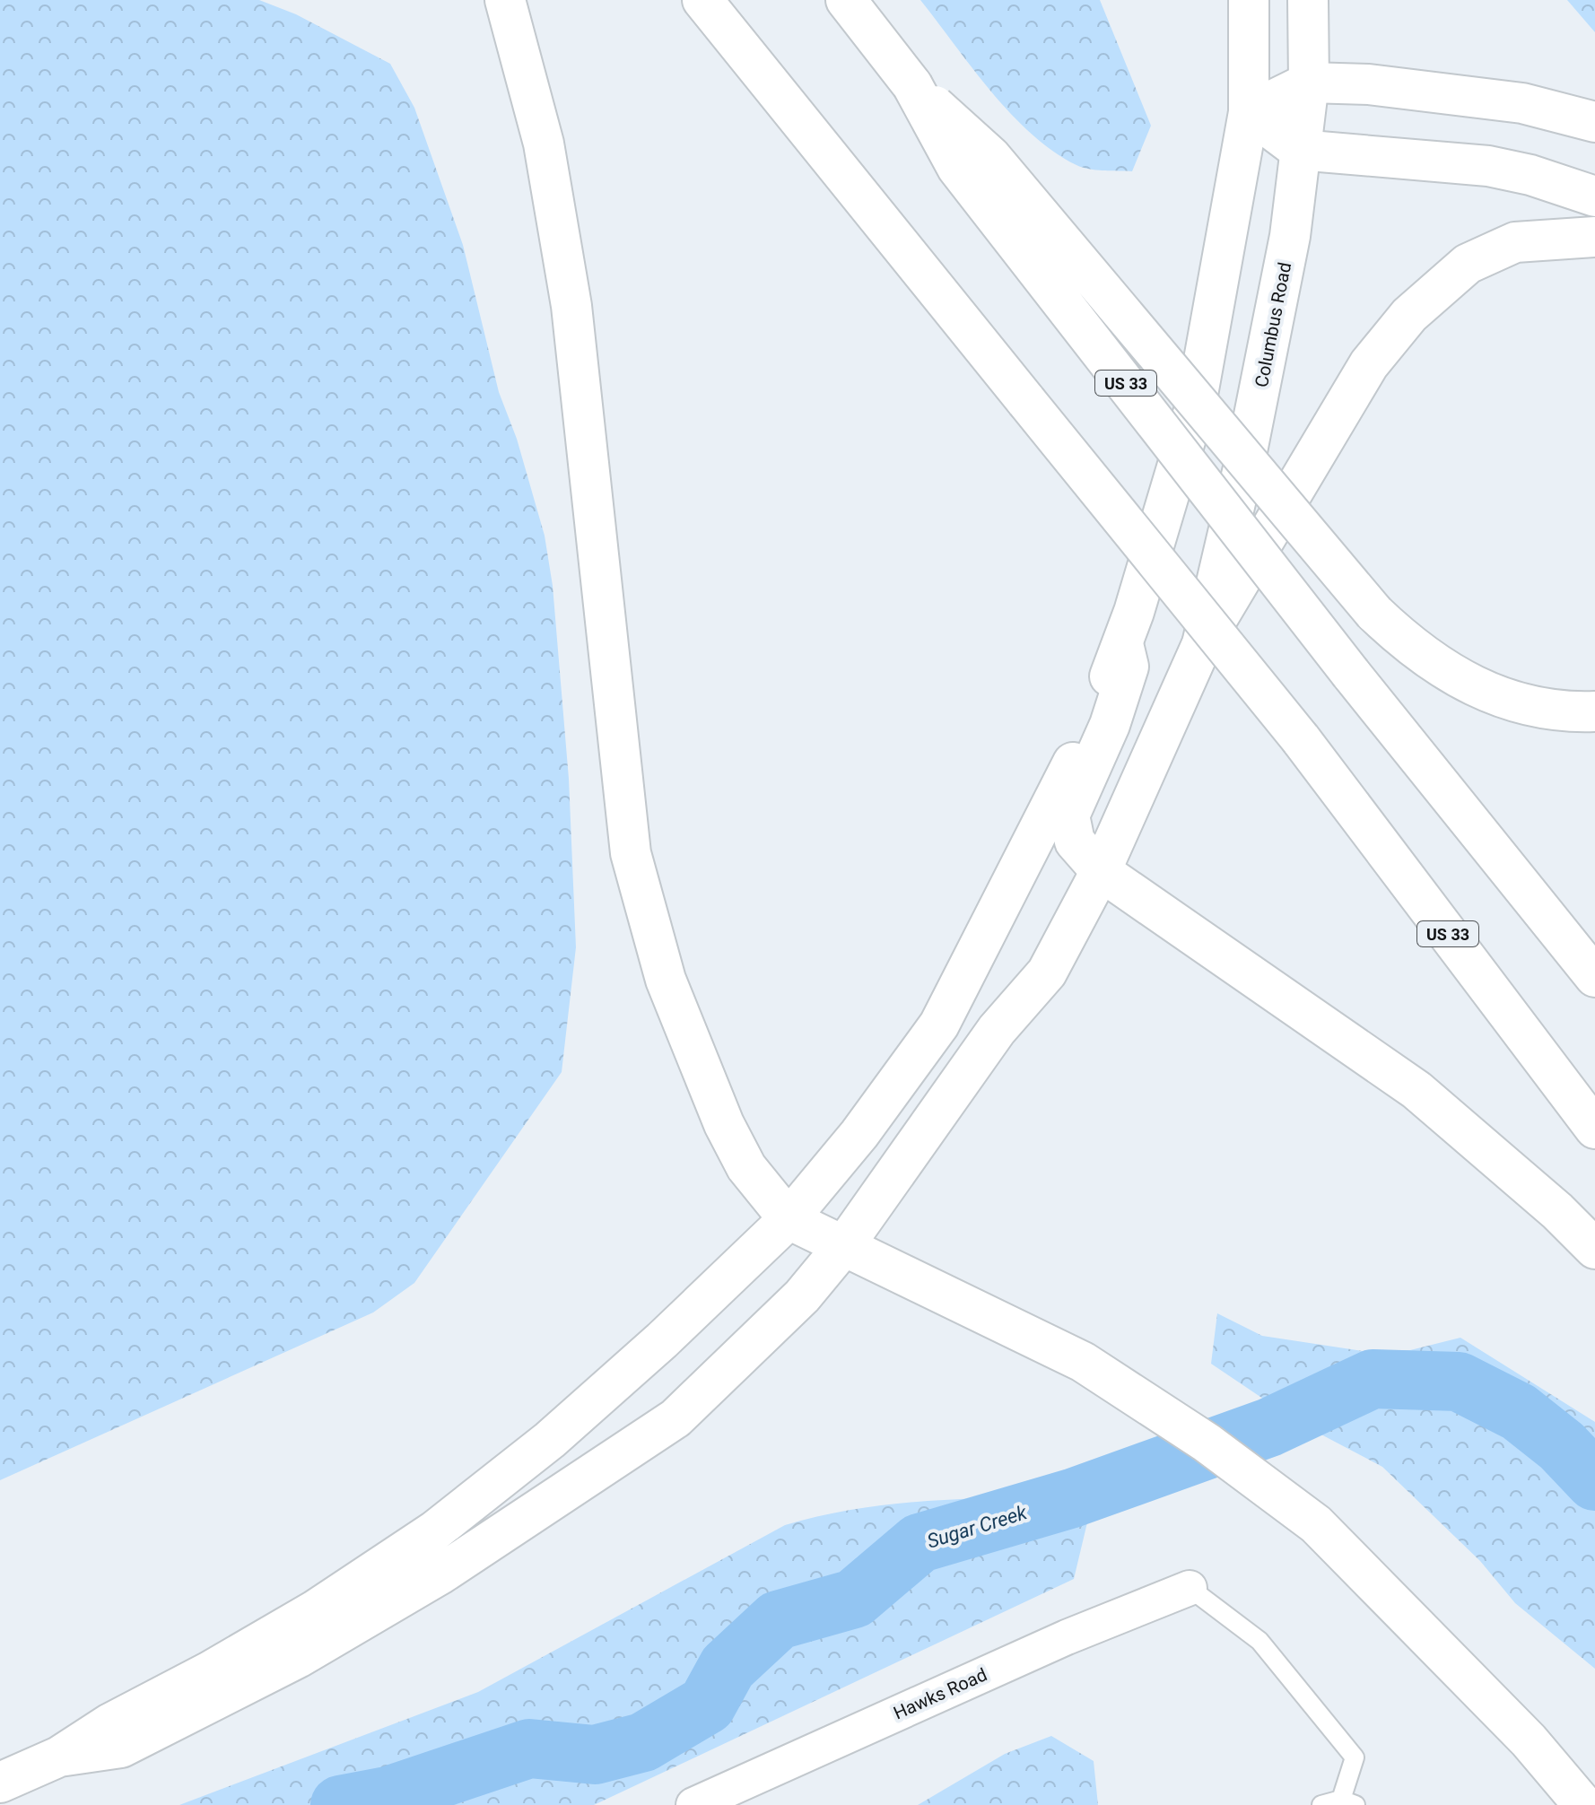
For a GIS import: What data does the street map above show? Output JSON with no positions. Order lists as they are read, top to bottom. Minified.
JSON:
{"streets":{"main road":["Columbus Road","US 33"],"street":["Hawks Road"]},"water":["Sugar Creek"]}
